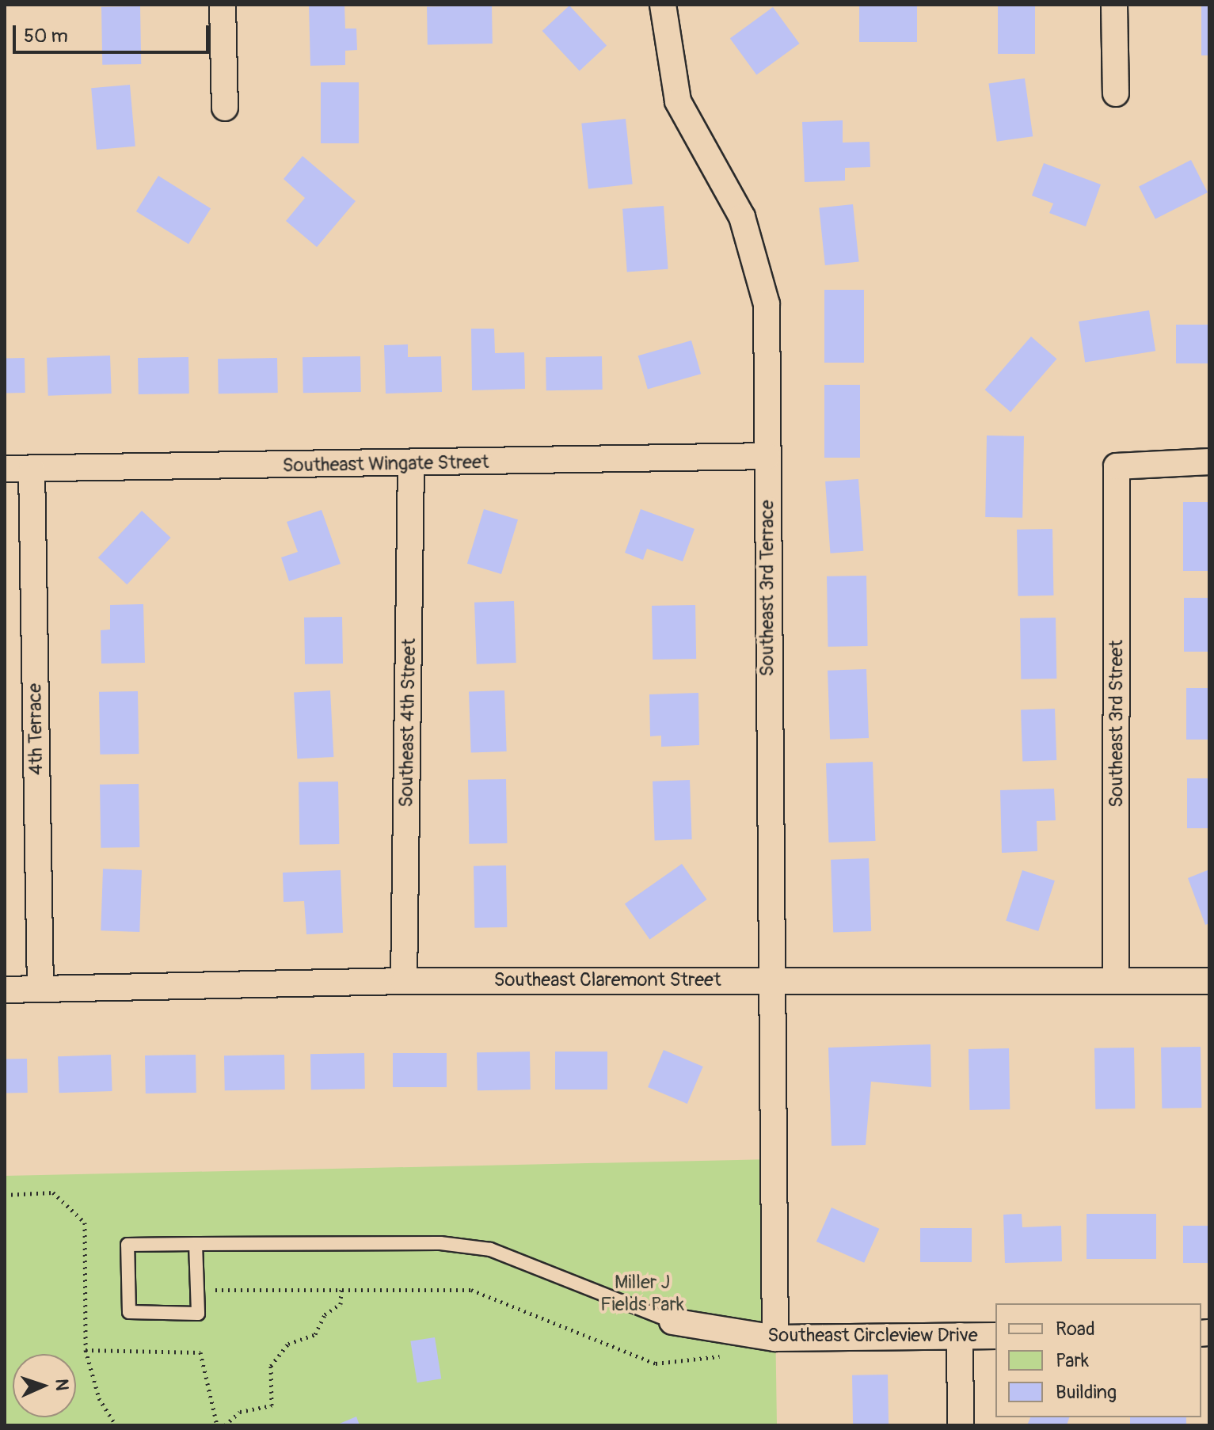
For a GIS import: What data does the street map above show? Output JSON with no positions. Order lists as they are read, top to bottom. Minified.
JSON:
{"streets":{"street":["Southeast Wingate Street","Southeast 3rd Terrace","Southeast 4th Street","Southeast 3rd Street","4th Terrace","Southeast Claremont Street","Southeast Circleview Drive"]},"crossings":[["Southeast Wingate Street","Southeast 3rd Terrace"],["Southeast Wingate Street","Southeast 4th Street"],["Southeast Wingate Street","4th Terrace"],["Southeast 3rd Terrace","Southeast Claremont Street"],["Southeast 3rd Terrace","Southeast Circleview Drive"],["Southeast 4th Street","Southeast Claremont Street"],["Southeast 3rd Street","Southeast Claremont Street"],["4th Terrace","Southeast Claremont Street"]],"parks":["Miller J Fields Park"],"legend":["Road","Park","Building"],"scale_bar":"50 m","north":"right"}
